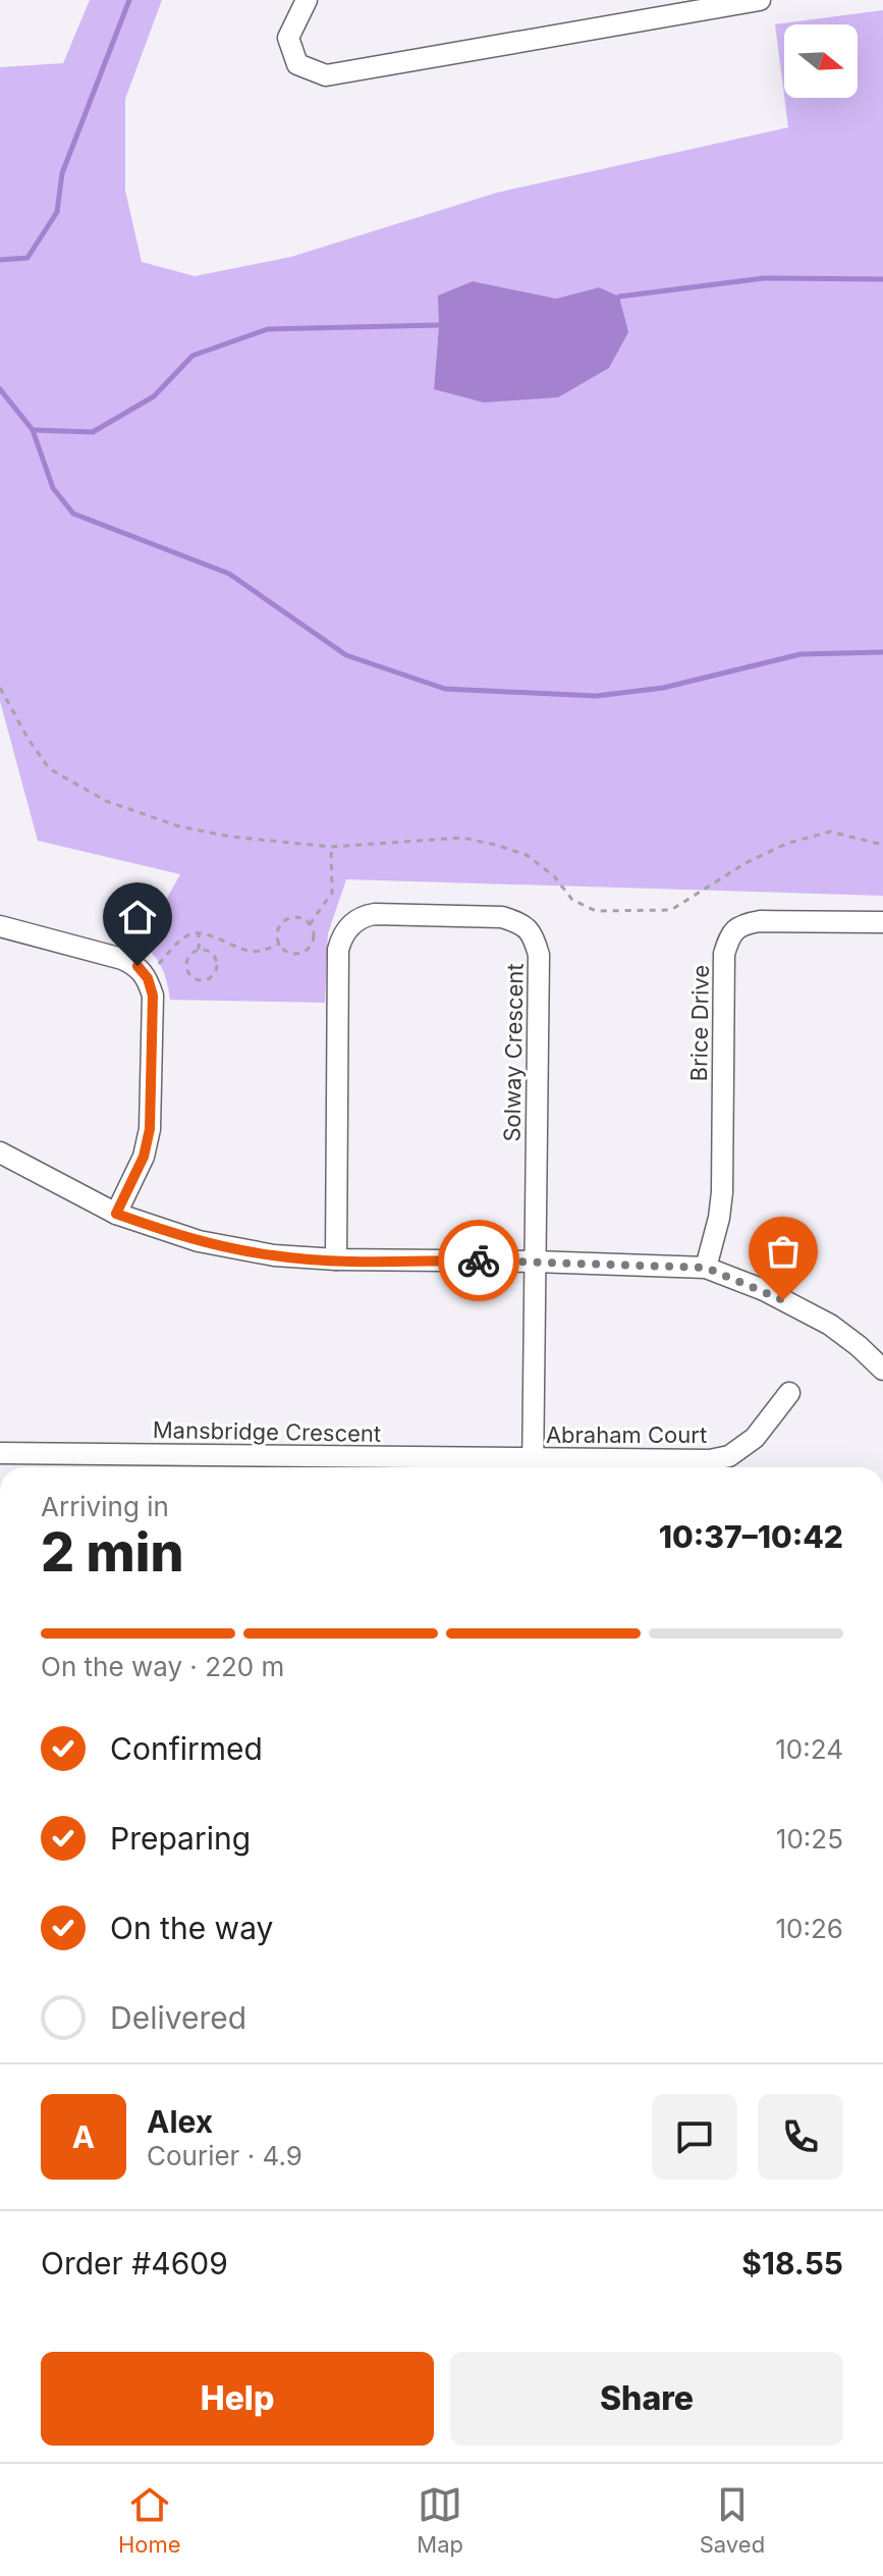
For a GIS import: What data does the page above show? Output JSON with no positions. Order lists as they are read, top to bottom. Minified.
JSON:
{"streets":{"street":["Brice Drive","Solway Crescent","Mansbridge Crescent","Abraham Court"]},"crossings":[["Mansbridge Crescent","Abraham Court"]],"north":"right","page":{"heading":["2 min","Arriving in","10:37–10:42"],"panel":["Alex","Courier · 4.9","Order #4609","$18.55"],"bar":"On the way · 220 m","list":[["Confirmed","10:24"],["Preparing","10:25"],["On the way","10:26"],"Delivered"],"round":"A","buttons":["Help","Share"],"tabs":["Home","Map","Saved"]}}
